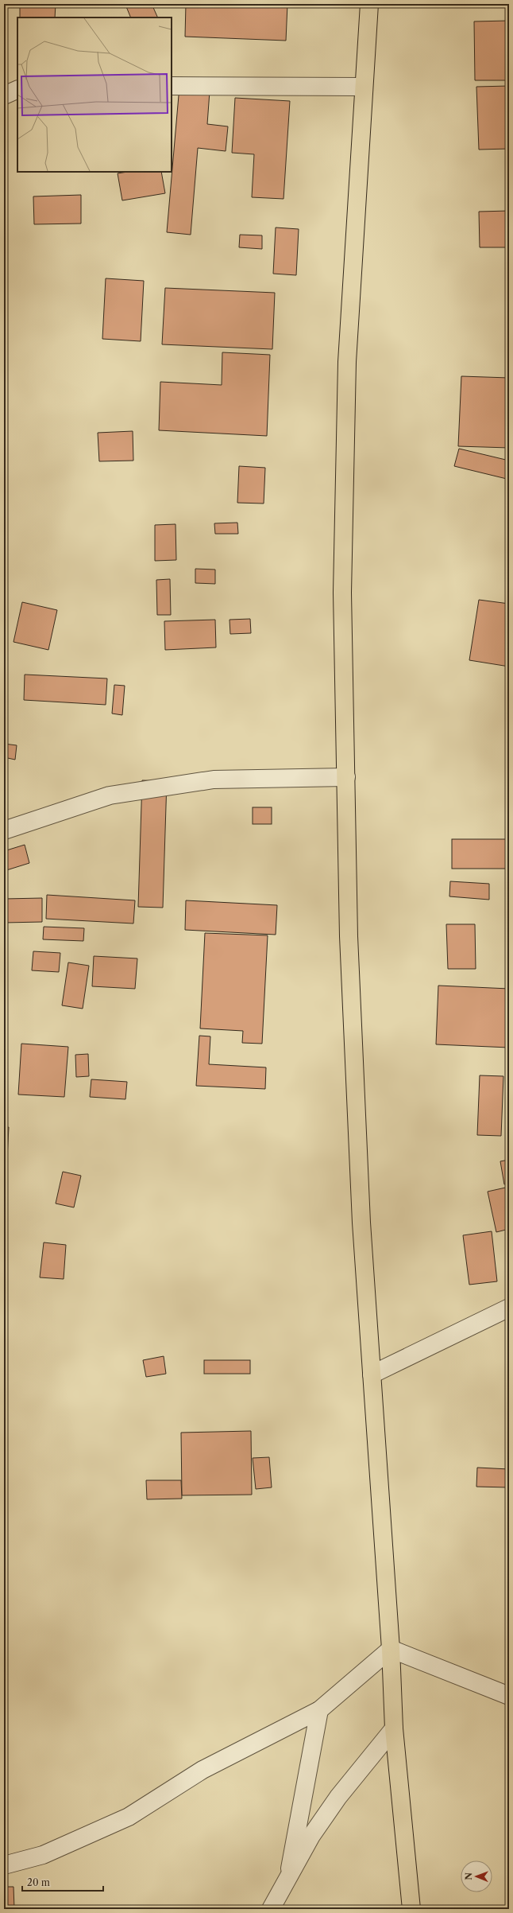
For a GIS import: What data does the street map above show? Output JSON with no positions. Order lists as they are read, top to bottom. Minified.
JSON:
{"scale_bar":"20 m","north":"left"}
